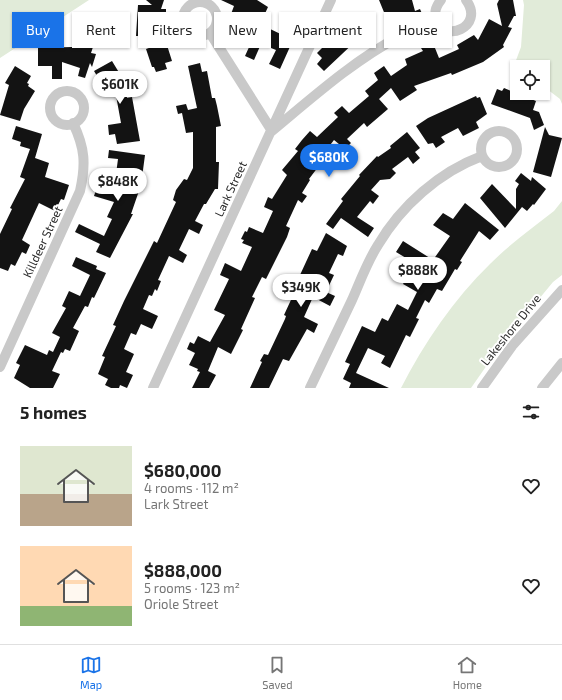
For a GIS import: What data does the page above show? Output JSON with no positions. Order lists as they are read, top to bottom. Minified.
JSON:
{"streets":{"street":["Lark Street","Killdeer Street","Lakeshore Drive"]},"page":{"chip":["Buy","Rent","Filters","New","Apartment","House"],"price":["$601K","$680K","$848K","$888K","$349K"],"heading":"5 homes","list":[{"name":"$680,000","note":"4 rooms · 112 m² · Lark Street"},{"name":"$888,000","note":"5 rooms · 123 m² · Oriole Street"}],"tabs":["Map","Saved","Home"]}}
